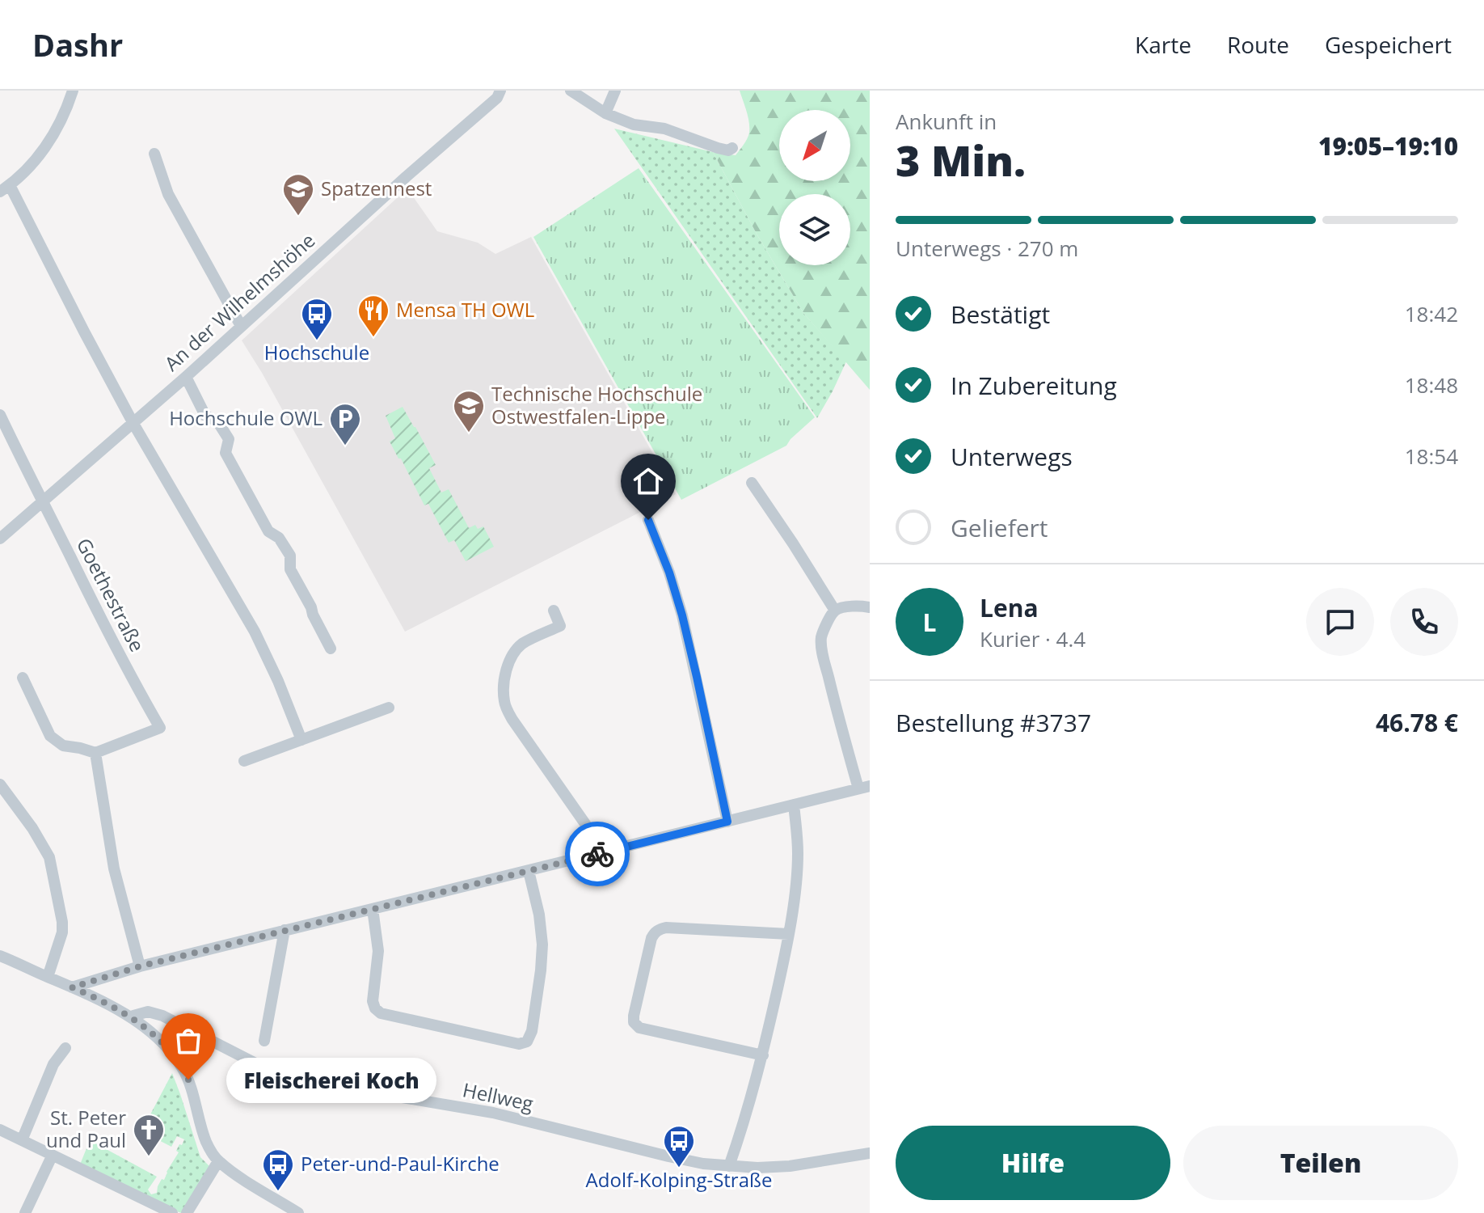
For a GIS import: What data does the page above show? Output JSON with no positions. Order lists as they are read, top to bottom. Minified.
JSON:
{"streets":{"street":["An der Wilhelmshöhe","Goethestraße","Hellweg"]},"crossings":[["An der Wilhelmshöhe","Goethestraße"]],"places":{"school or university":["Spatzennest","Technische Hochschule Ostwestfalen-Lippe"],"restaurant":["Mensa TH OWL"],"bus stop":["Hochschule","Adolf-Kolping-Straße","Peter-und-Paul-Kirche"],"parking":["Hochschule OWL"],"other":["Fleischerei Koch"],"church":["St. Peter und Paul"]},"north":"bottom left","page":{"header":"Dashr","nav":["Karte","Route","Gespeichert"],"heading":["3 Min.","Ankunft in","19:05–19:10"],"panel":["Lena","Kurier · 4.4","Bestellung #3737","46.78 €"],"bar":"Unterwegs · 270 m","list":[["Bestätigt","18:42"],["In Zubereitung","18:48"],["Unterwegs","18:54"],"Geliefert"],"round":"L","bubble":"Fleischerei Koch","buttons":["Hilfe","Teilen"]}}
